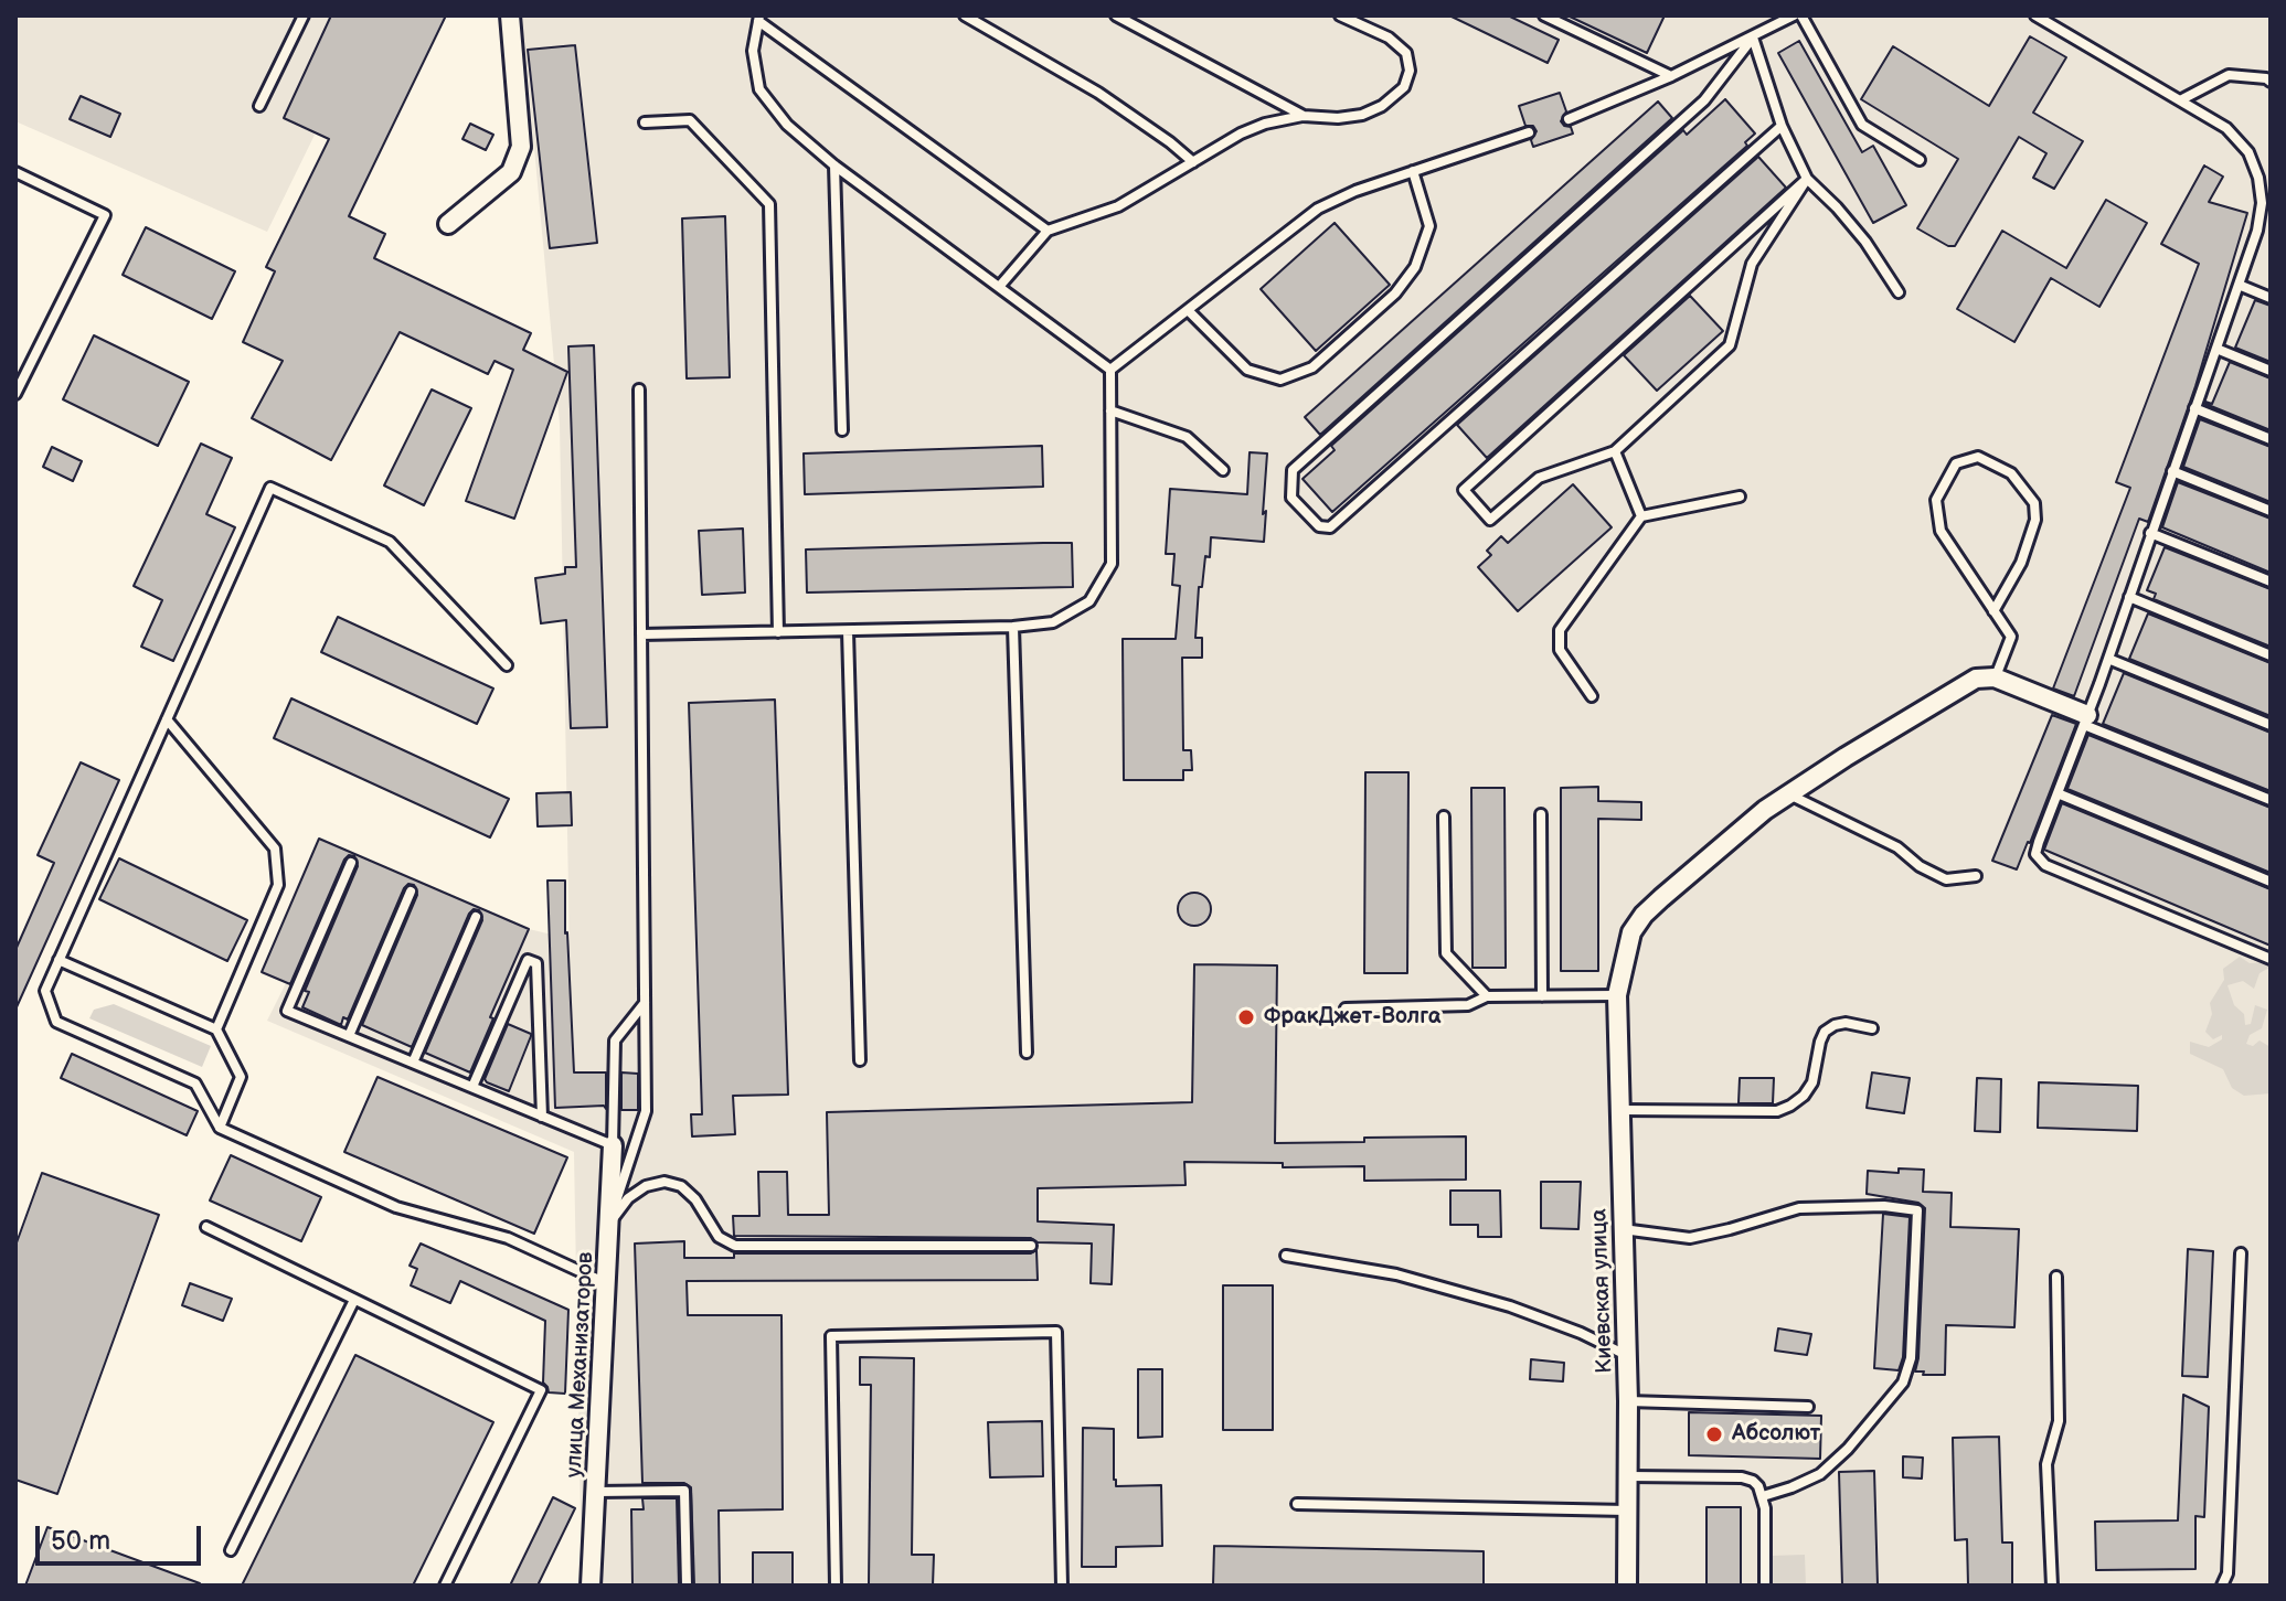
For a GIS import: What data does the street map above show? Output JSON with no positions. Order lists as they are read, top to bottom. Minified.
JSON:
{"streets":{"street":["Киевская улица","улица Механизаторов"]},"places":["ФракДжет-Волга","Абсолют"],"scale_bar":"50 m"}
